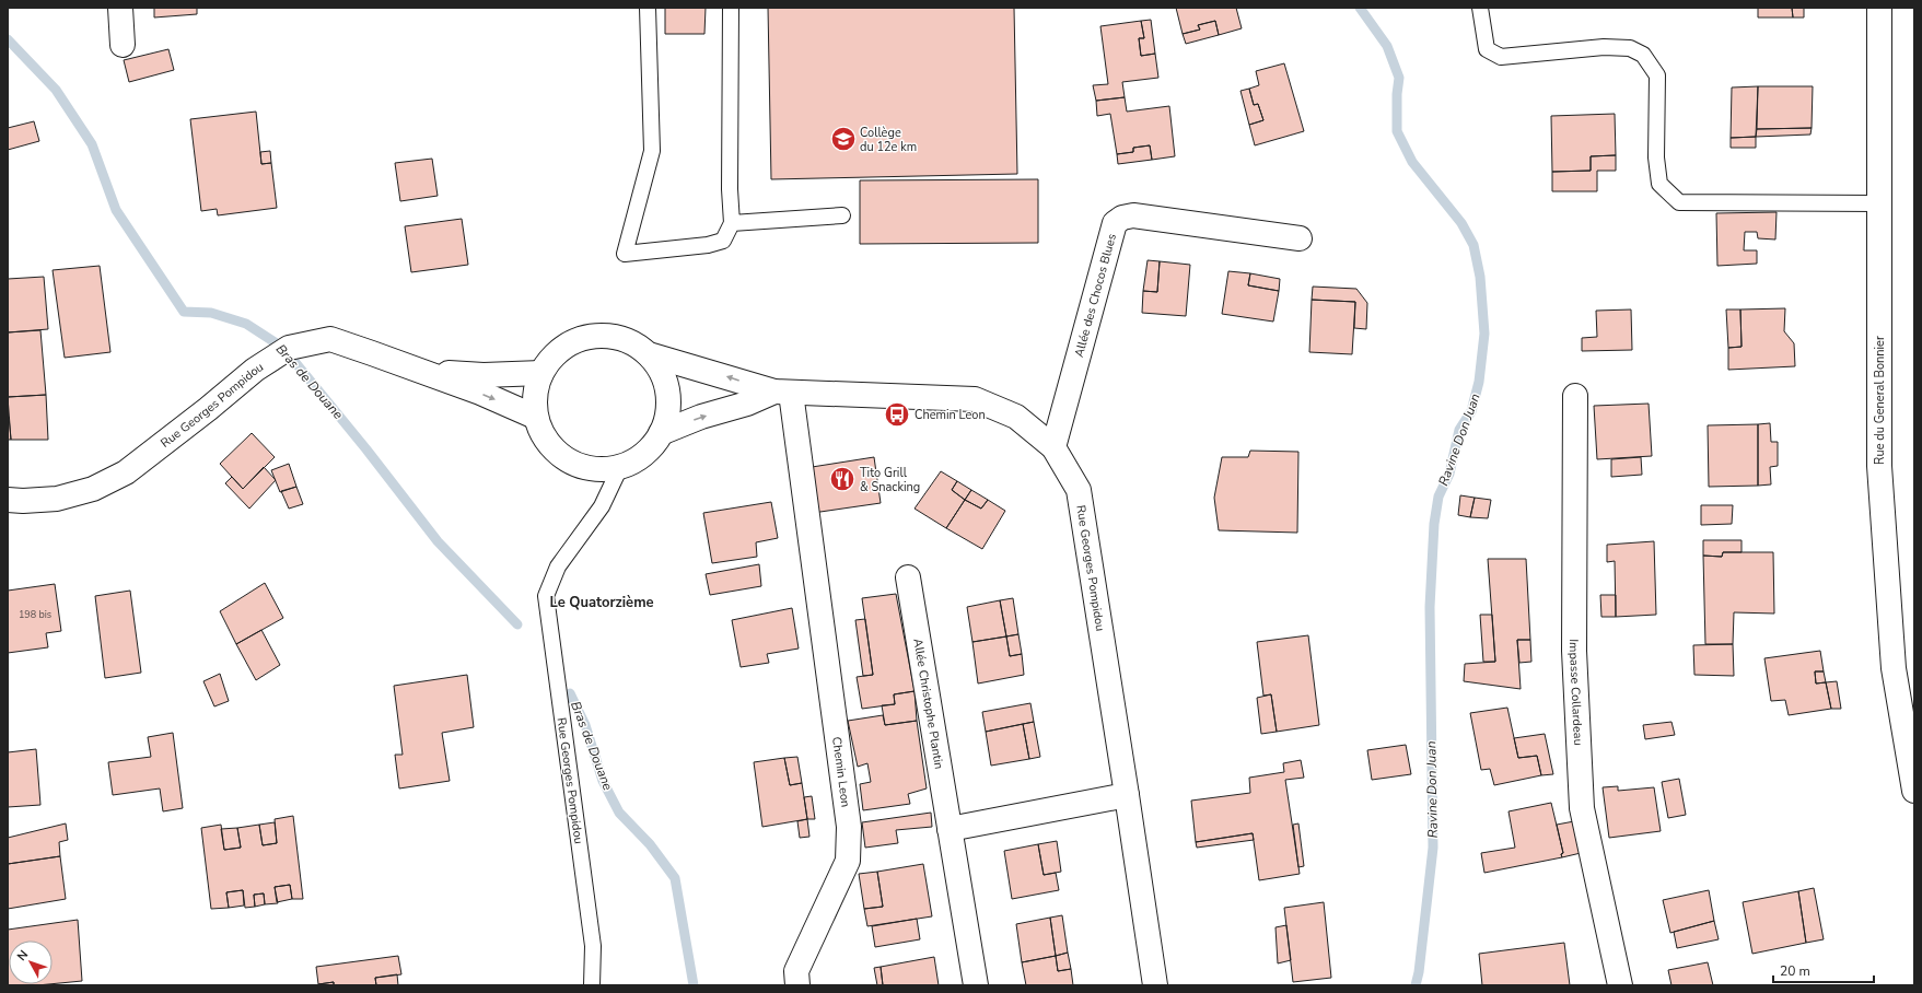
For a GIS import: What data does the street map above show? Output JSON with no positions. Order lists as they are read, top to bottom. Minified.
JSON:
{"streets":{"street":["Allée des Chocos Blues","Rue du General Bonnier","Rue Georges Pompidou","Impasse Collardeau","Allée Christophe Plantin","Chemin Leon"]},"crossings":[["Allée des Chocos Blues","Rue Georges Pompidou"],["Rue Georges Pompidou","Chemin Leon"]],"districts":["Le Quatorzième"],"water":["Bras de Douane","Ravine Don Juan"],"places":{"school or university":["Collège du 12e km"],"bus stop":["Chemin Leon"],"restaurant":["Tito Grill & Snacking"]},"house_numbers":["198 bis"],"scale_bar":"20 m","north":"top left"}
